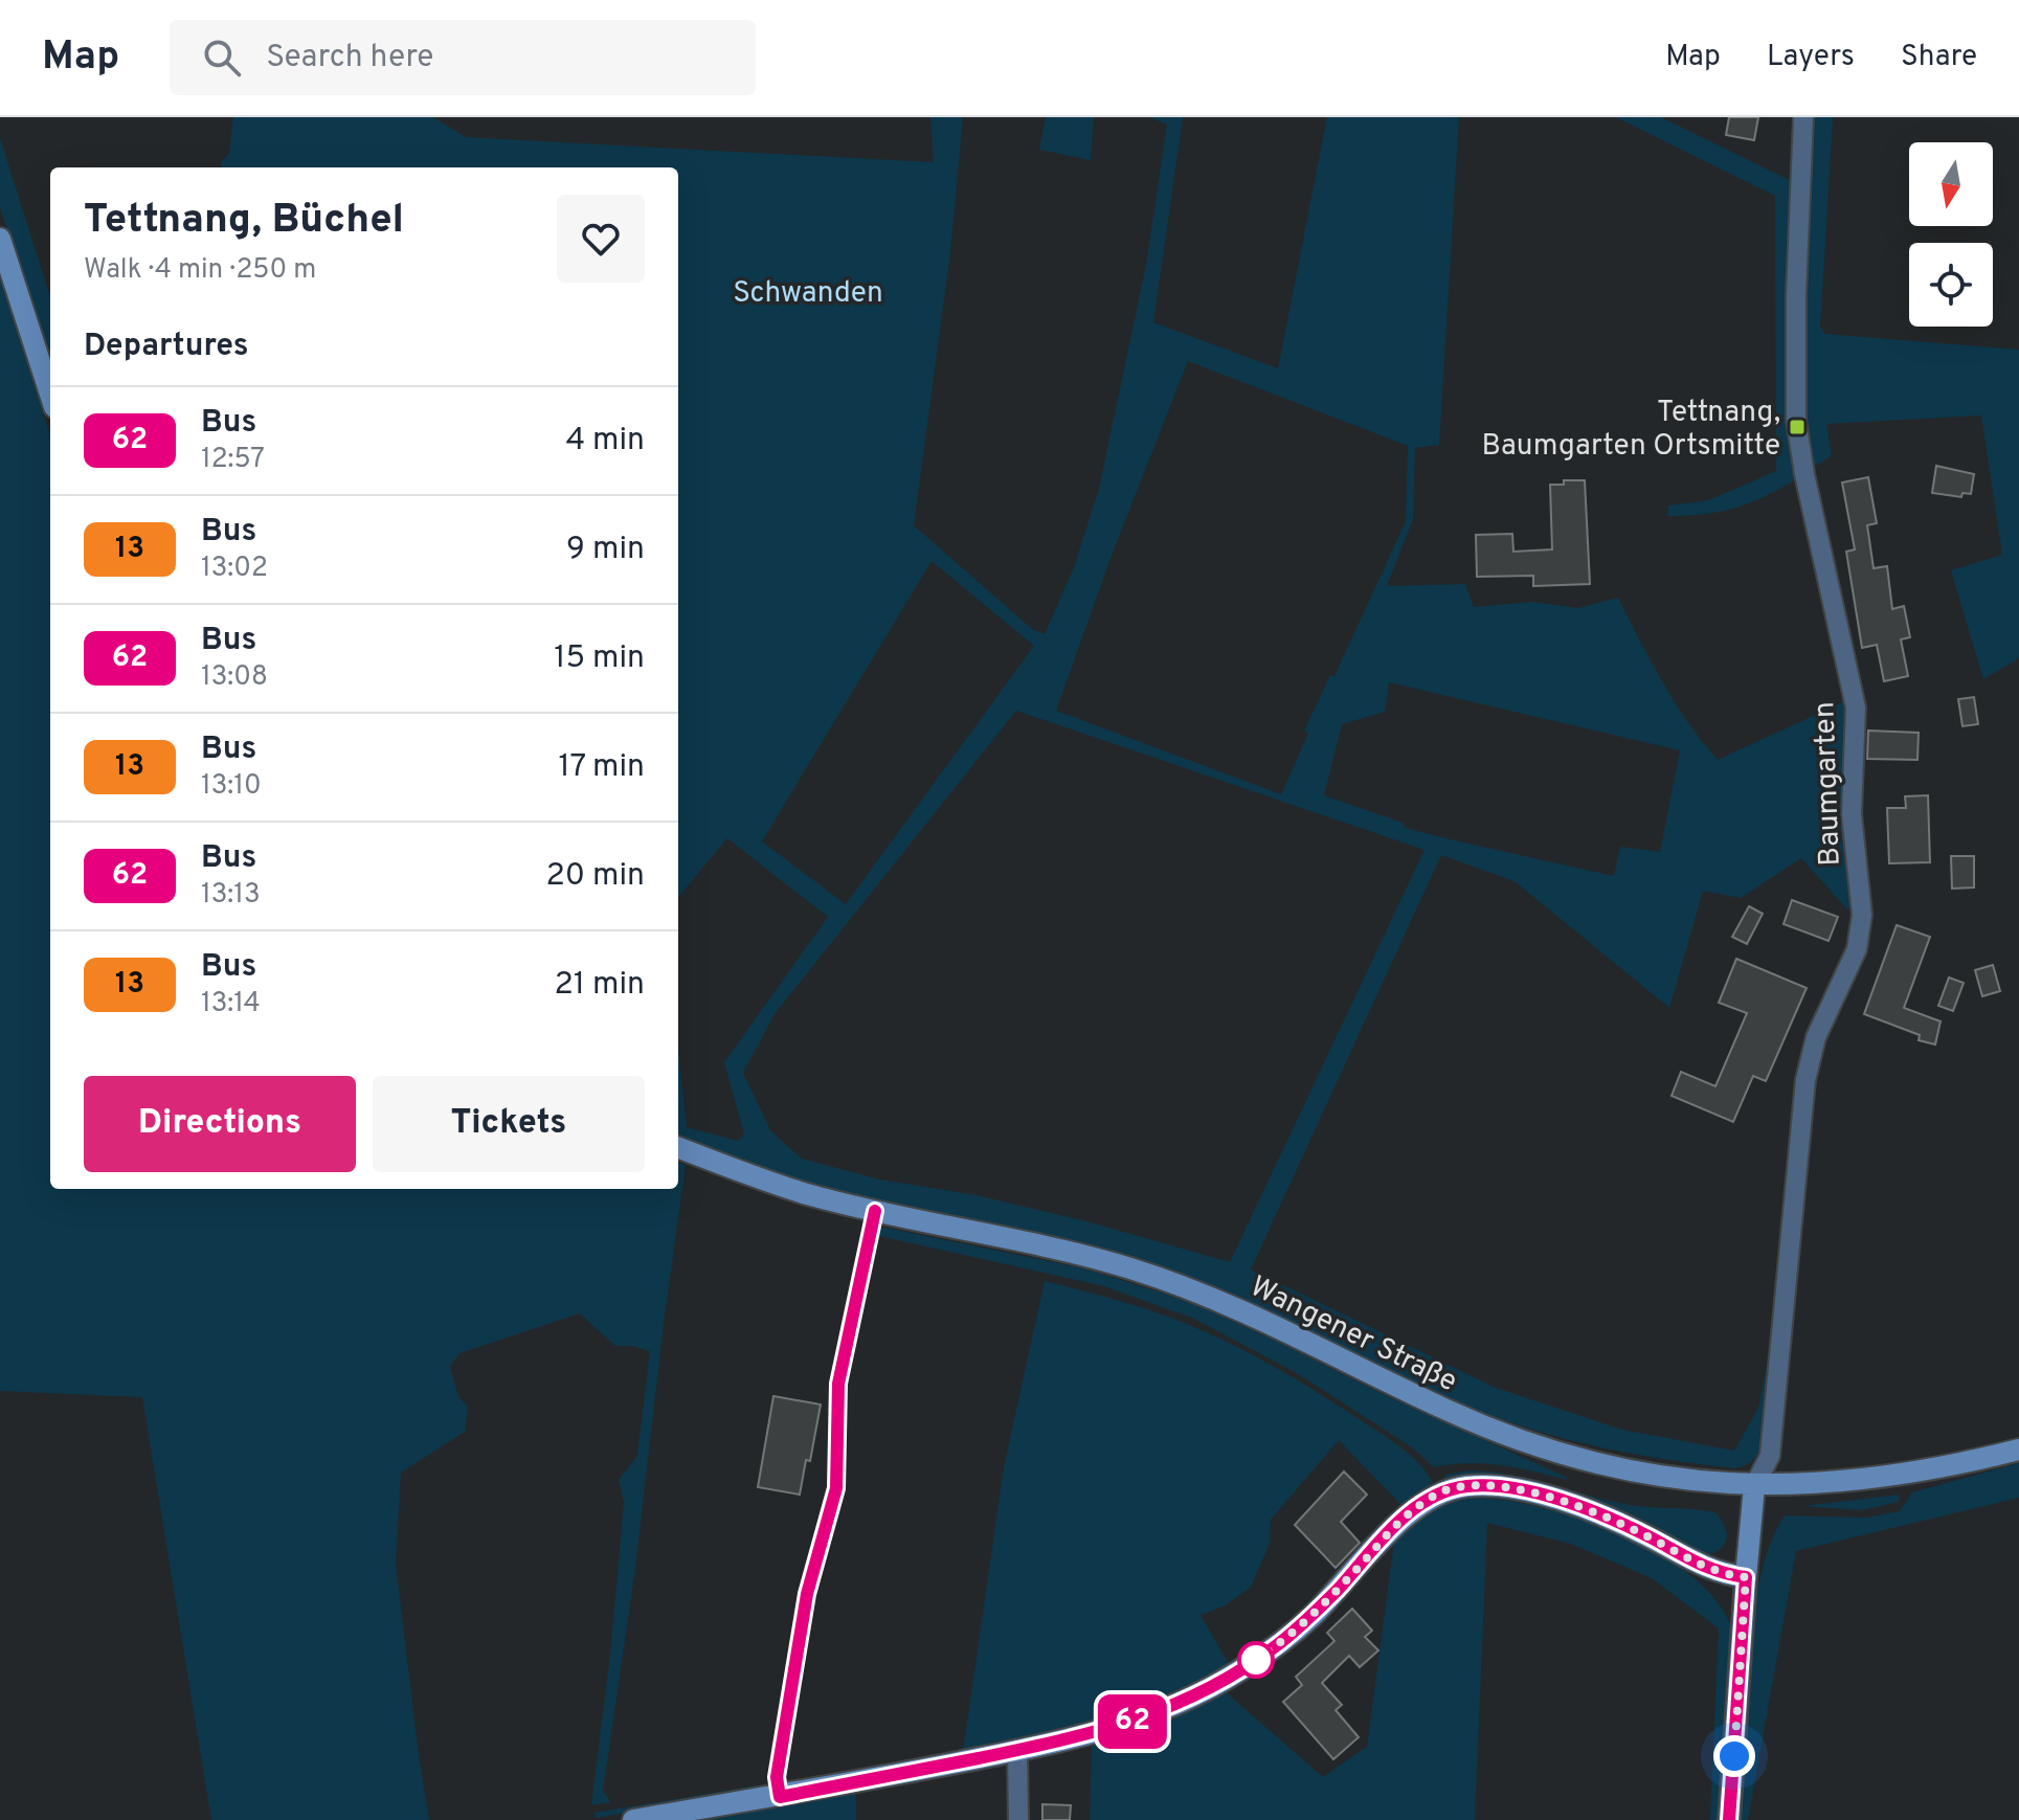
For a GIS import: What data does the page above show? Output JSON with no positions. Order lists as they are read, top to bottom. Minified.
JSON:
{"streets":{"main road":["Wangener Straße"],"street":["Baumgarten"]},"crossings":[["Baumgarten","Wangener Straße"]],"parks":["Schwanden"],"places":{"transit":["Tettnang, Baumgarten Ortsmitte"]},"lines":["bus line 62"],"north":"bottom","page":{"header":"Map","search":"Search here","nav":["Map","Layers","Share"],"on_map":"62","heading":[["Tettnang, Büchel","Walk · 4 min · 250 m"],"Departures"],"list":[{"mark":"62","name":"Bus","note":"12:57","value":"4 min"},{"mark":"13","name":"Bus","note":"13:02","value":"9 min"},{"mark":"62","name":"Bus","note":"13:08","value":"15 min"},{"mark":"13","name":"Bus","note":"13:10","value":"17 min"},{"mark":"62","name":"Bus","note":"13:13","value":"20 min"},{"mark":"13","name":"Bus","note":"13:14","value":"21 min"}],"buttons":["Directions","Tickets"]}}
